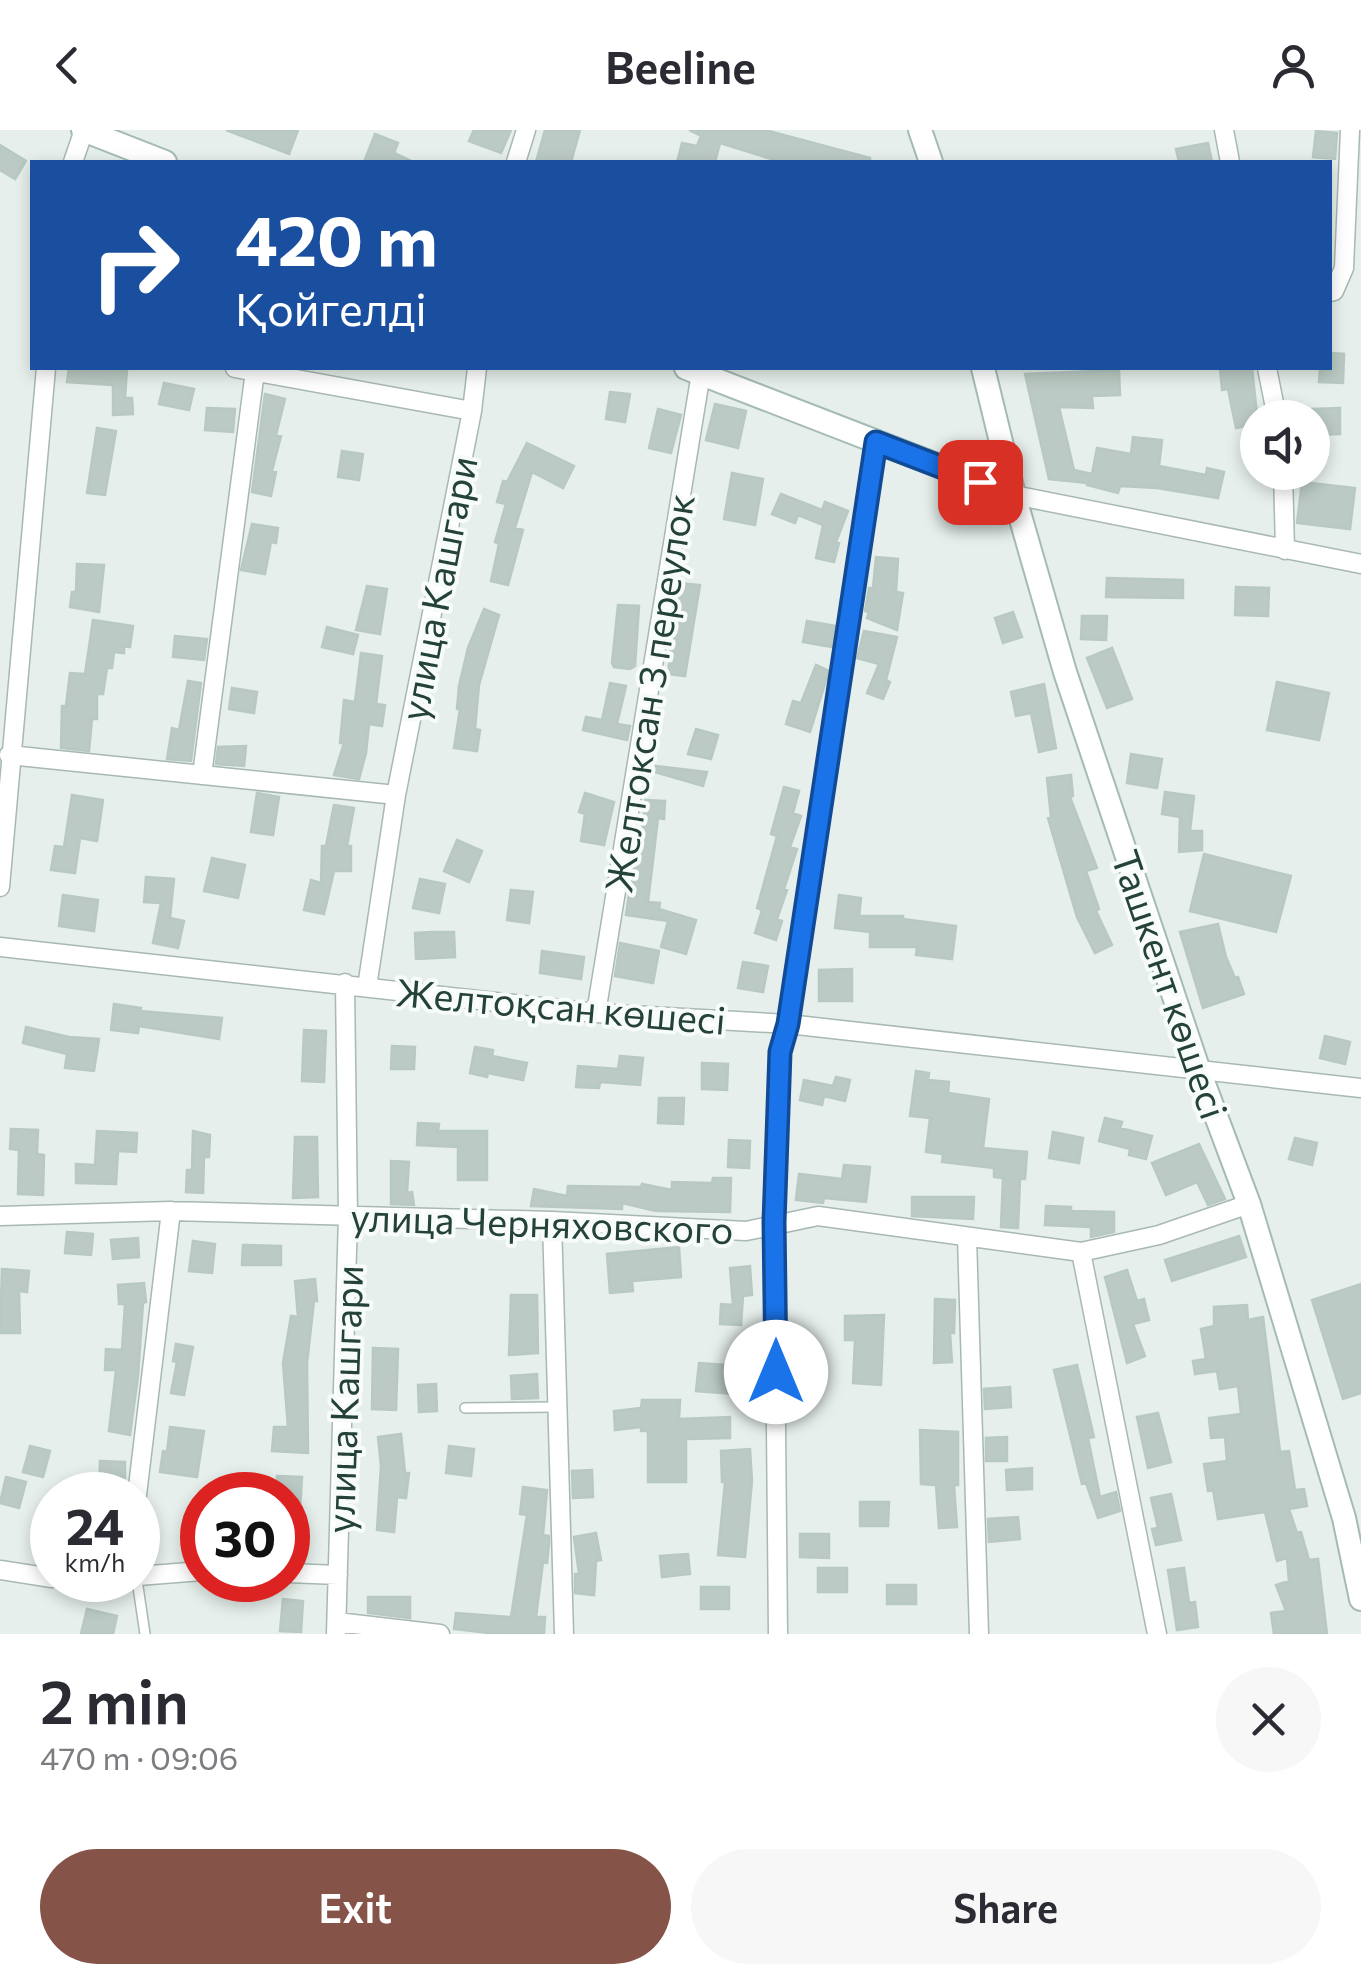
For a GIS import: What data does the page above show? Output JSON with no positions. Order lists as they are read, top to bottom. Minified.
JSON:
{"streets":{"main road":["Ташкент көшесі"],"street":["улица Кашгари","Желтоксан 3 переулок","Желтоқсан көшесі","улица Черняховского"]},"crossings":[["улица Кашгари","Желтоқсан көшесі"],["улица Кашгари","улица Черняховского"],["Желтоксан 3 переулок","Желтоқсан көшесі"],["Ташкент көшесі","Желтоқсан көшесі"],["Ташкент көшесі","улица Черняховского"]],"page":{"header":"Beeline","turn":["420 m","Қойгелді"],"speed":"24 km/h","limit":"30","heading":["2 min","470 m · 09:06"],"buttons":["Exit","Share"]}}
